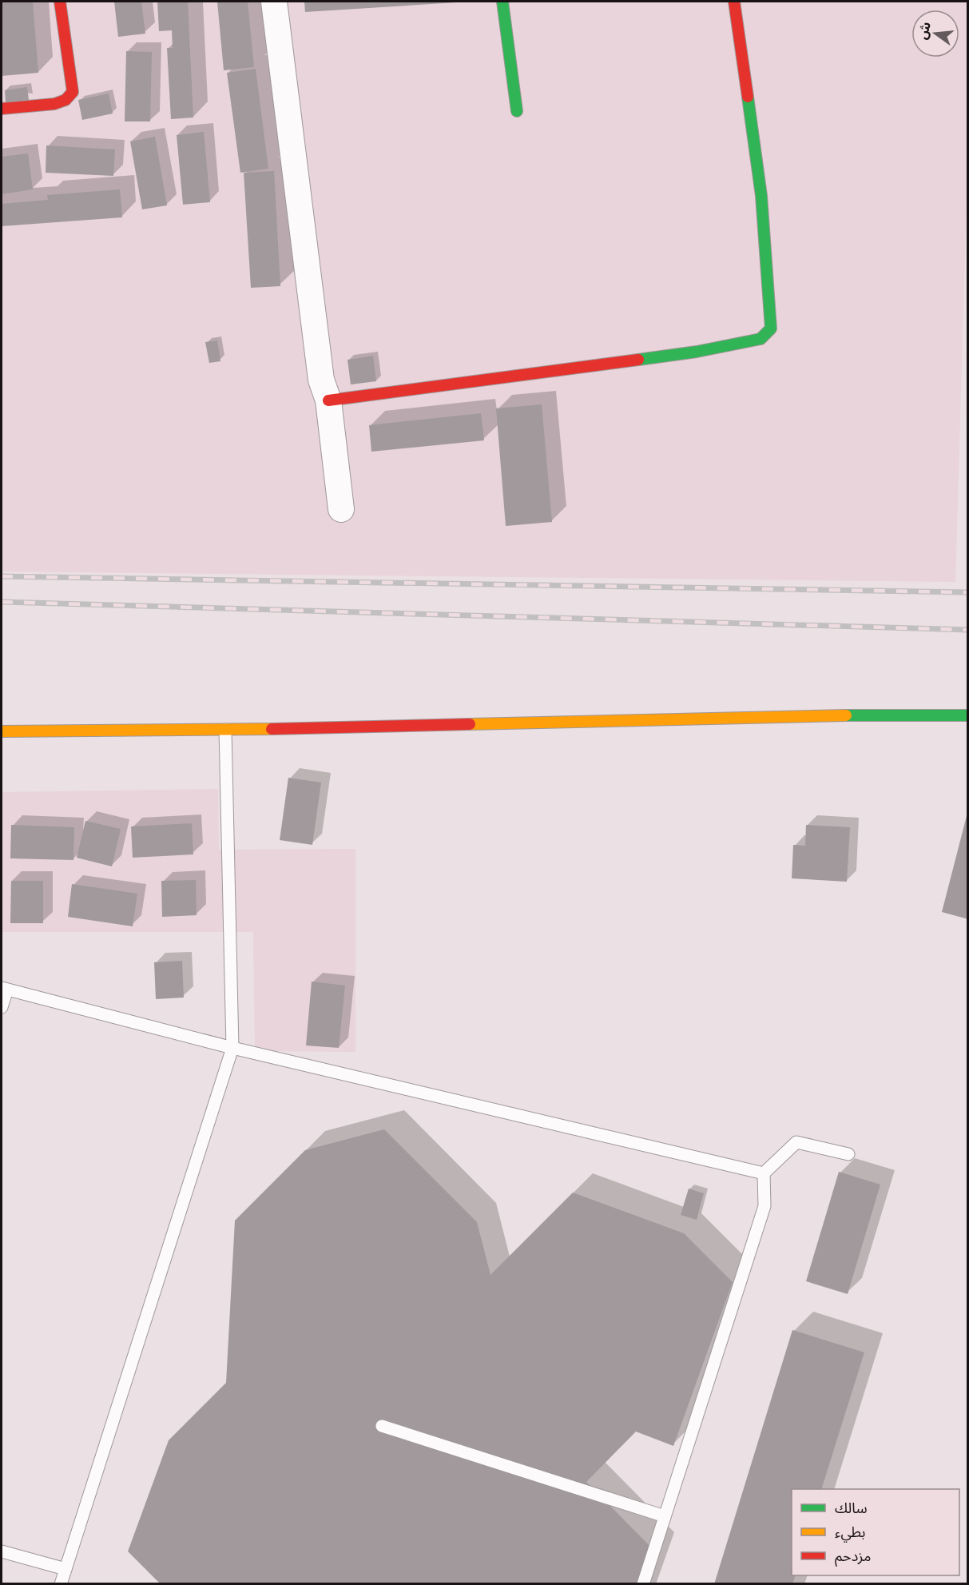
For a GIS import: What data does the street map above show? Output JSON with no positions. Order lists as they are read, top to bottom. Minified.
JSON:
{"legend":["سالك","بطيء","مزدحم"],"north":"left"}
